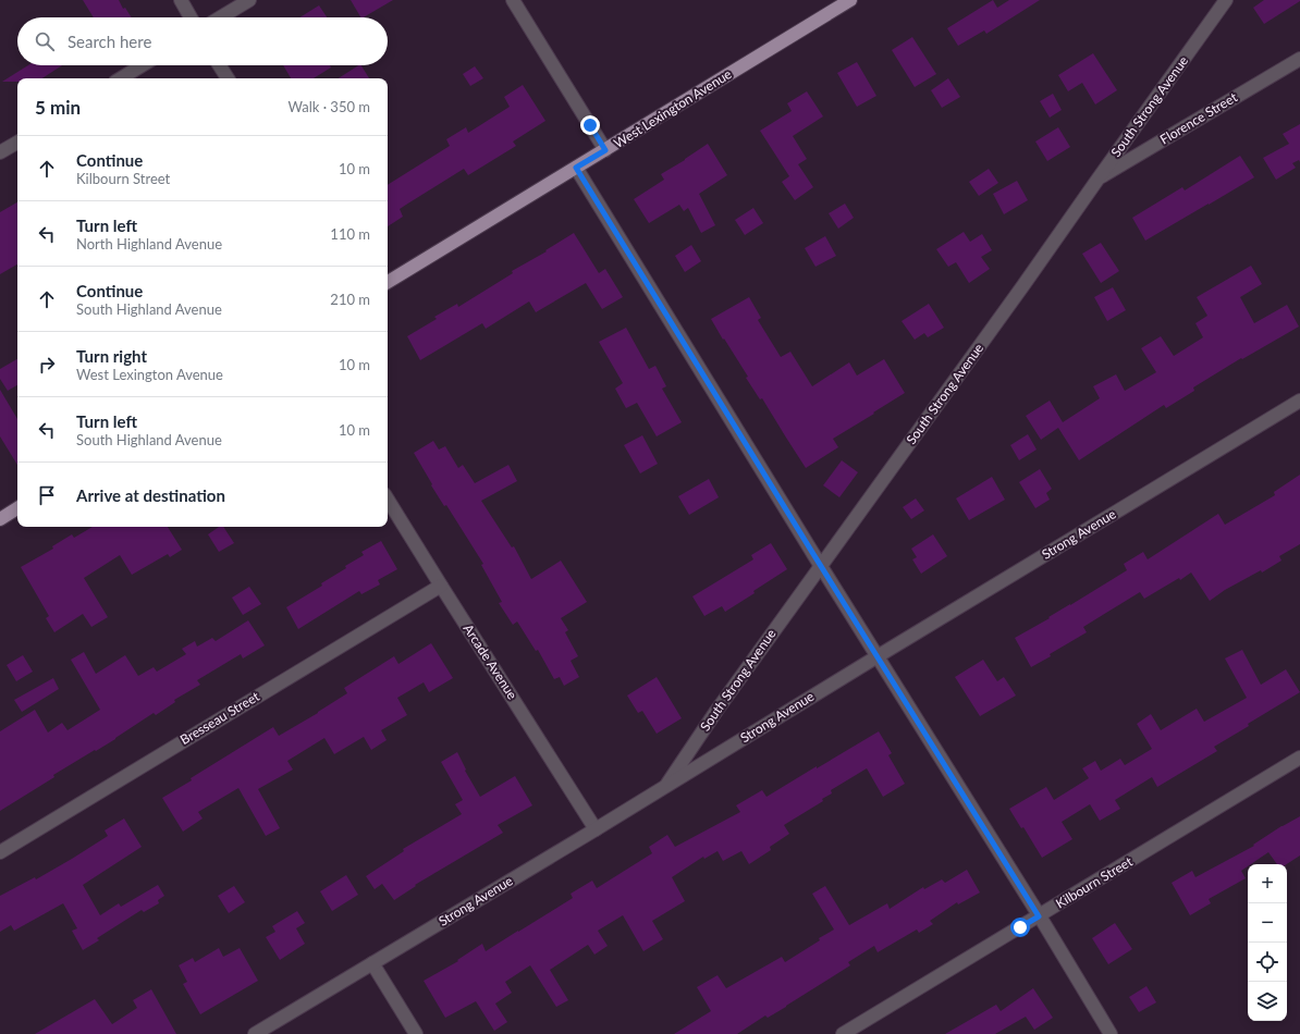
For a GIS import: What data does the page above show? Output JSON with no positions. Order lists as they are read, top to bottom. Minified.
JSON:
{"streets":{"main road":["West Lexington Avenue"],"street":["South Strong Avenue","Florence Street","Strong Avenue","Arcade Avenue","Bresseau Street","Kilbourn Street"]},"crossings":[["South Strong Avenue","Florence Street"],["South Strong Avenue","Strong Avenue"],["Strong Avenue","Arcade Avenue"],["Arcade Avenue","Bresseau Street"]],"page":{"search":"Search here","heading":["5 min","Walk · 350 m"],"list":[["Continue","Kilbourn Street","10 m"],["Turn left","North Highland Avenue","110 m"],["Continue","South Highland Avenue","210 m"],["Turn right","West Lexington Avenue","10 m"],["Turn left","South Highland Avenue","10 m"],"Arrive at destination"],"map_buttons":["+","−"]}}
